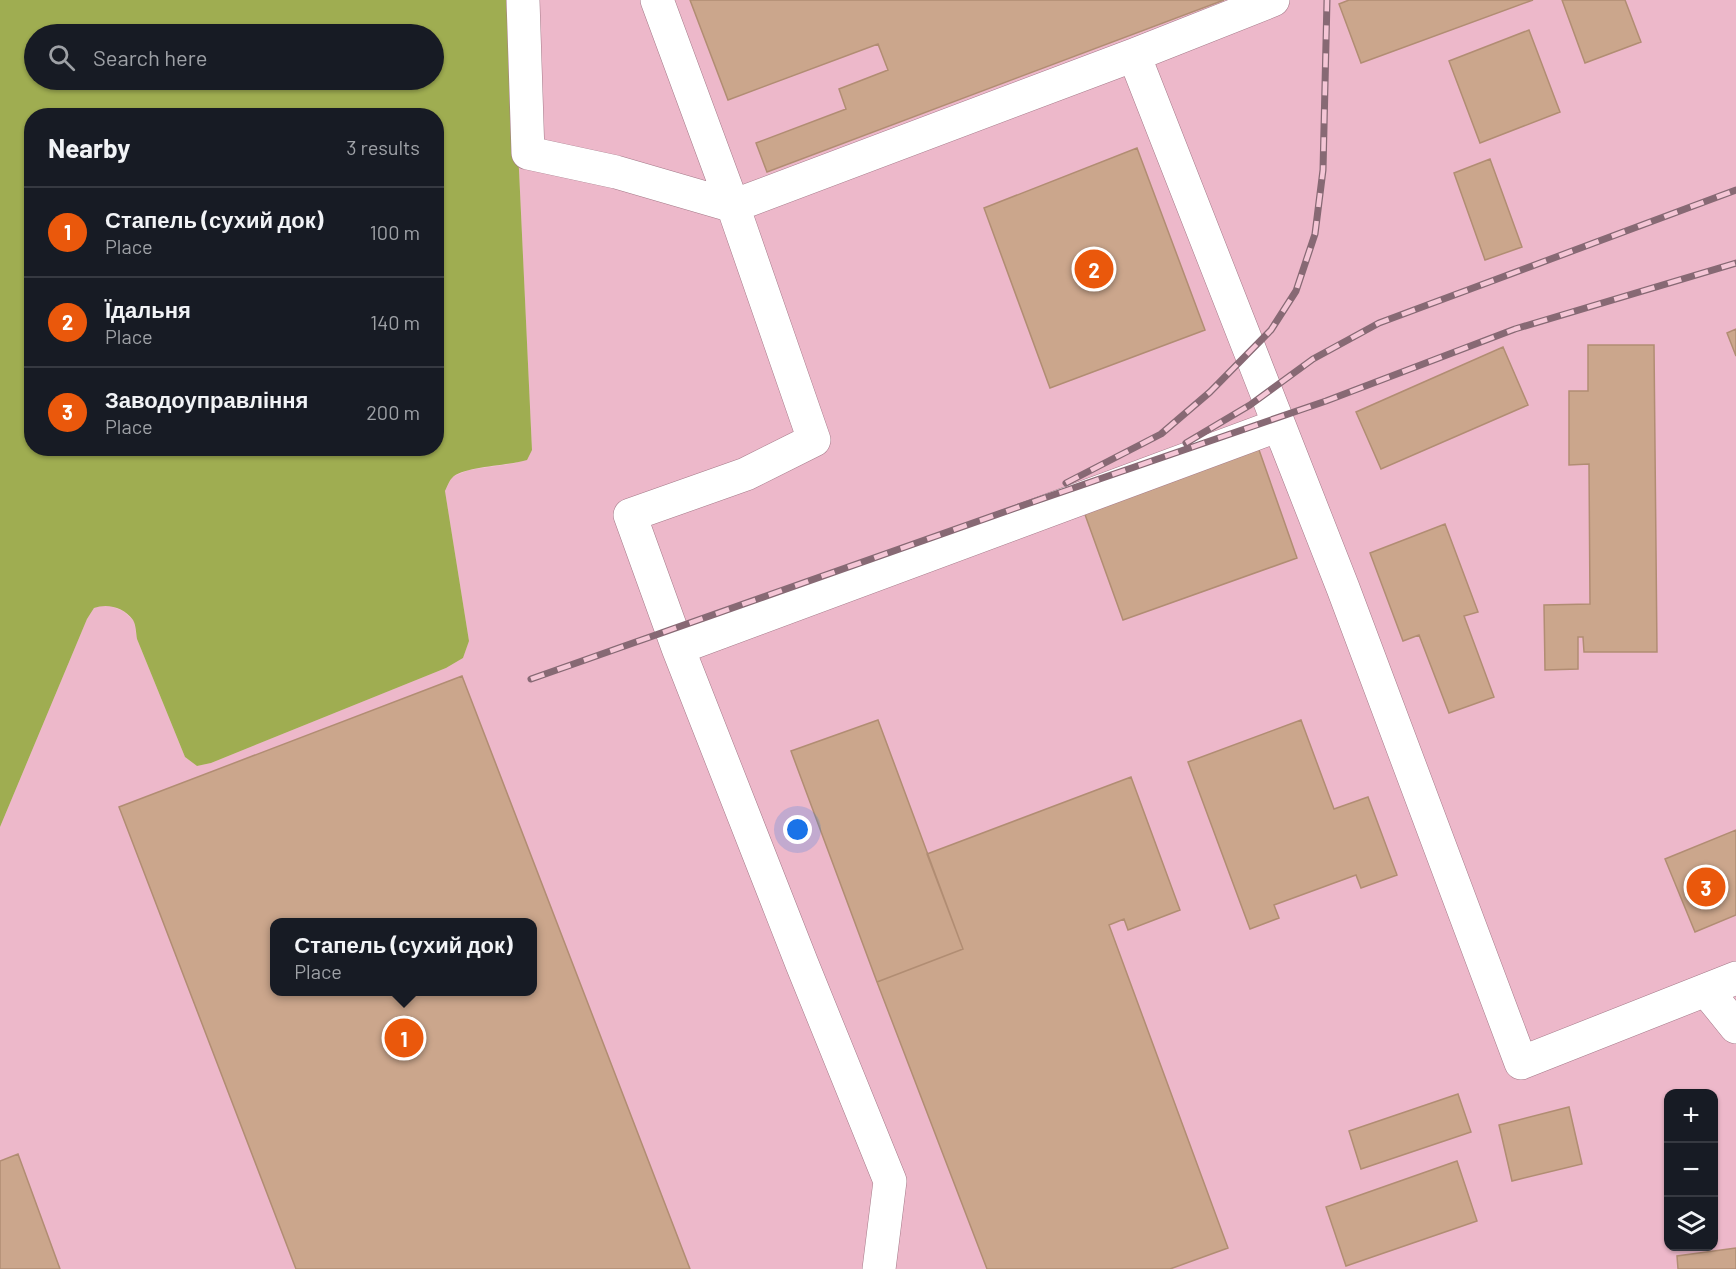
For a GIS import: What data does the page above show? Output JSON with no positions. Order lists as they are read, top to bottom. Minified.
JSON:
{"page":{"search":"Search here","heading":["Nearby","3 results"],"list":[{"mark":"1","name":"Стапель (сухий док)","note":"Place","value":"100 m"},{"mark":"2","name":"Їдальня","note":"Place","value":"140 m"},{"mark":"3","name":"Заводоуправління","note":"Place","value":"200 m"}],"pins":["2","3","1"],"popup":["Стапель (сухий док)","Place"],"map_buttons":["+","−"]}}
